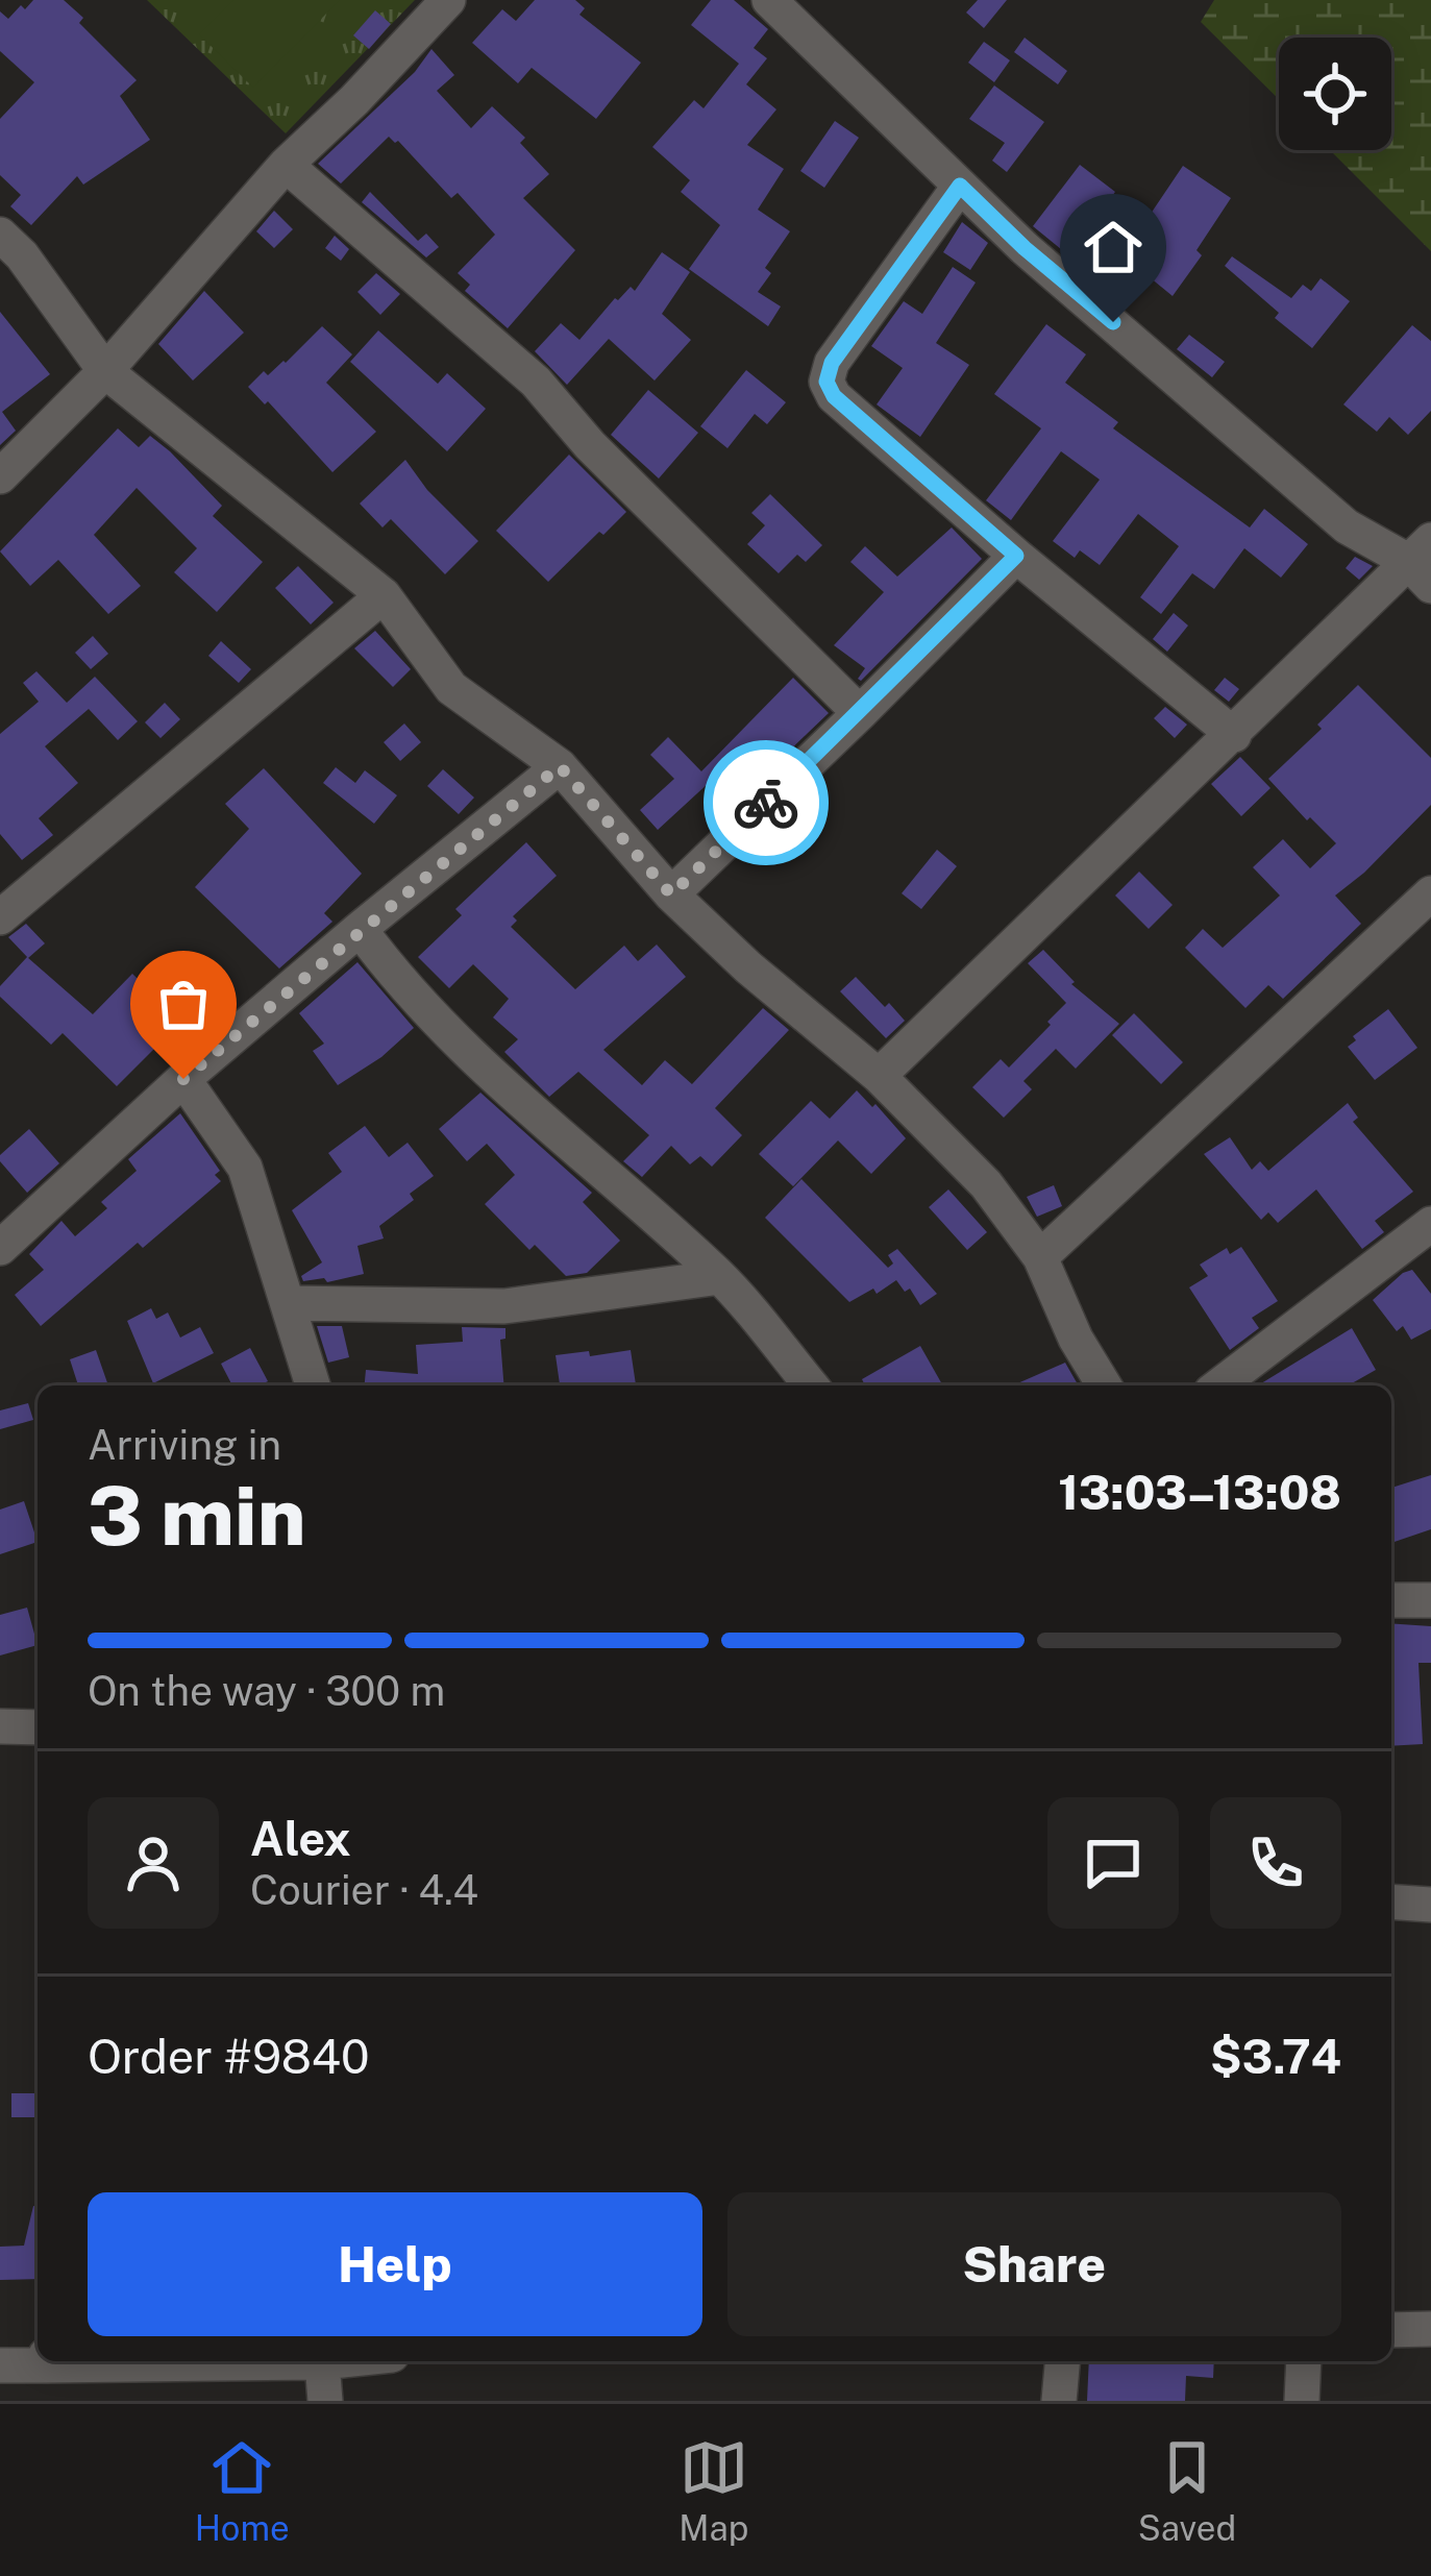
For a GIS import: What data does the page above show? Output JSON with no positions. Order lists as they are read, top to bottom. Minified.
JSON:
{"page":{"heading":["3 min","Arriving in","13:03–13:08"],"panel":["Alex","Courier · 4.4","Order #9840","$3.74"],"bar":"On the way · 300 m","buttons":["Help","Share"],"tabs":["Home","Map","Saved"]}}
